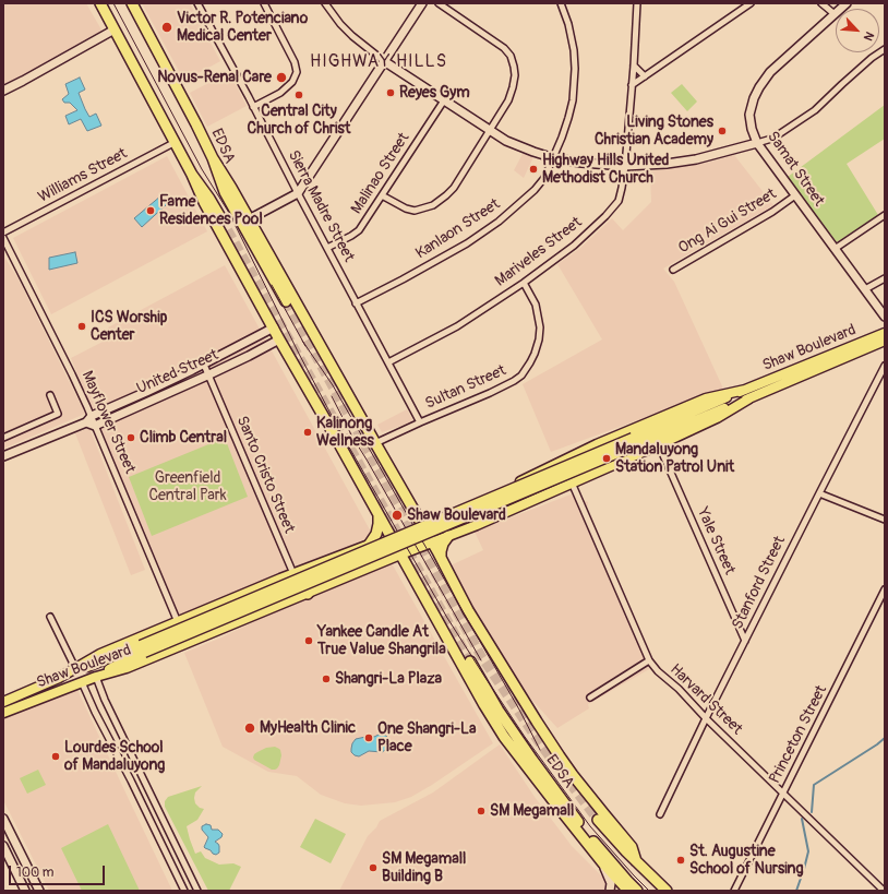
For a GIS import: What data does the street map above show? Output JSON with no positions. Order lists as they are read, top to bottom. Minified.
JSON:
{"streets":{"highway":["EDSA"],"main road":["Shaw Boulevard"],"street":["Samat Street","Malinao Street","Williams Street","Sierra Madre Street","Ong Ai Gui Street","Kanlaon Street","Mariveles Street","United Street","Sultan Street","Mayflower Street","Santo Cristo Street","Yale Street","Stanford Street","Harvard Street","Princeton Street"]},"crossings":[["Samat Street","Ong Ai Gui Street"],["Malinao Street","Sierra Madre Street"],["Sierra Madre Street","Kanlaon Street"],["Sierra Madre Street","Mariveles Street"],["Sierra Madre Street","Sultan Street"],["Mariveles Street","Sultan Street"],["Shaw Boulevard","Mayflower Street"],["Shaw Boulevard","Santo Cristo Street"],["Shaw Boulevard","Harvard Street"],["United Street","Mayflower Street"],["United Street","Santo Cristo Street"],["Yale Street","Stanford Street"],["Stanford Street","Harvard Street"],["Harvard Street","Princeton Street"]],"districts":["HIGHWAY HILLS"],"parks":["Greenfield Central Park"],"places":["Victor R. Potenciano Medical Center","Novus-Renal Care","Reyes Gym","Central City Church of Christ","Living Stones Christian Academy","Highway Hills United Methodist Church","Fame Residences Pool","ICS Worship Center","Kalinong Wellness","Climb Central","Mandaluyong Station Patrol Unit","Shaw Boulevard","Yankee Candle At True Value Shangrila","Shangri-La Plaza","MyHealth Clinic","One Shangri-La Place","Lourdes School of Mandaluyong","SM Megamall","St. Augustine School of Nursing","SM Megamall Building B"],"scale_bar":"100 m","north":"bottom right"}
